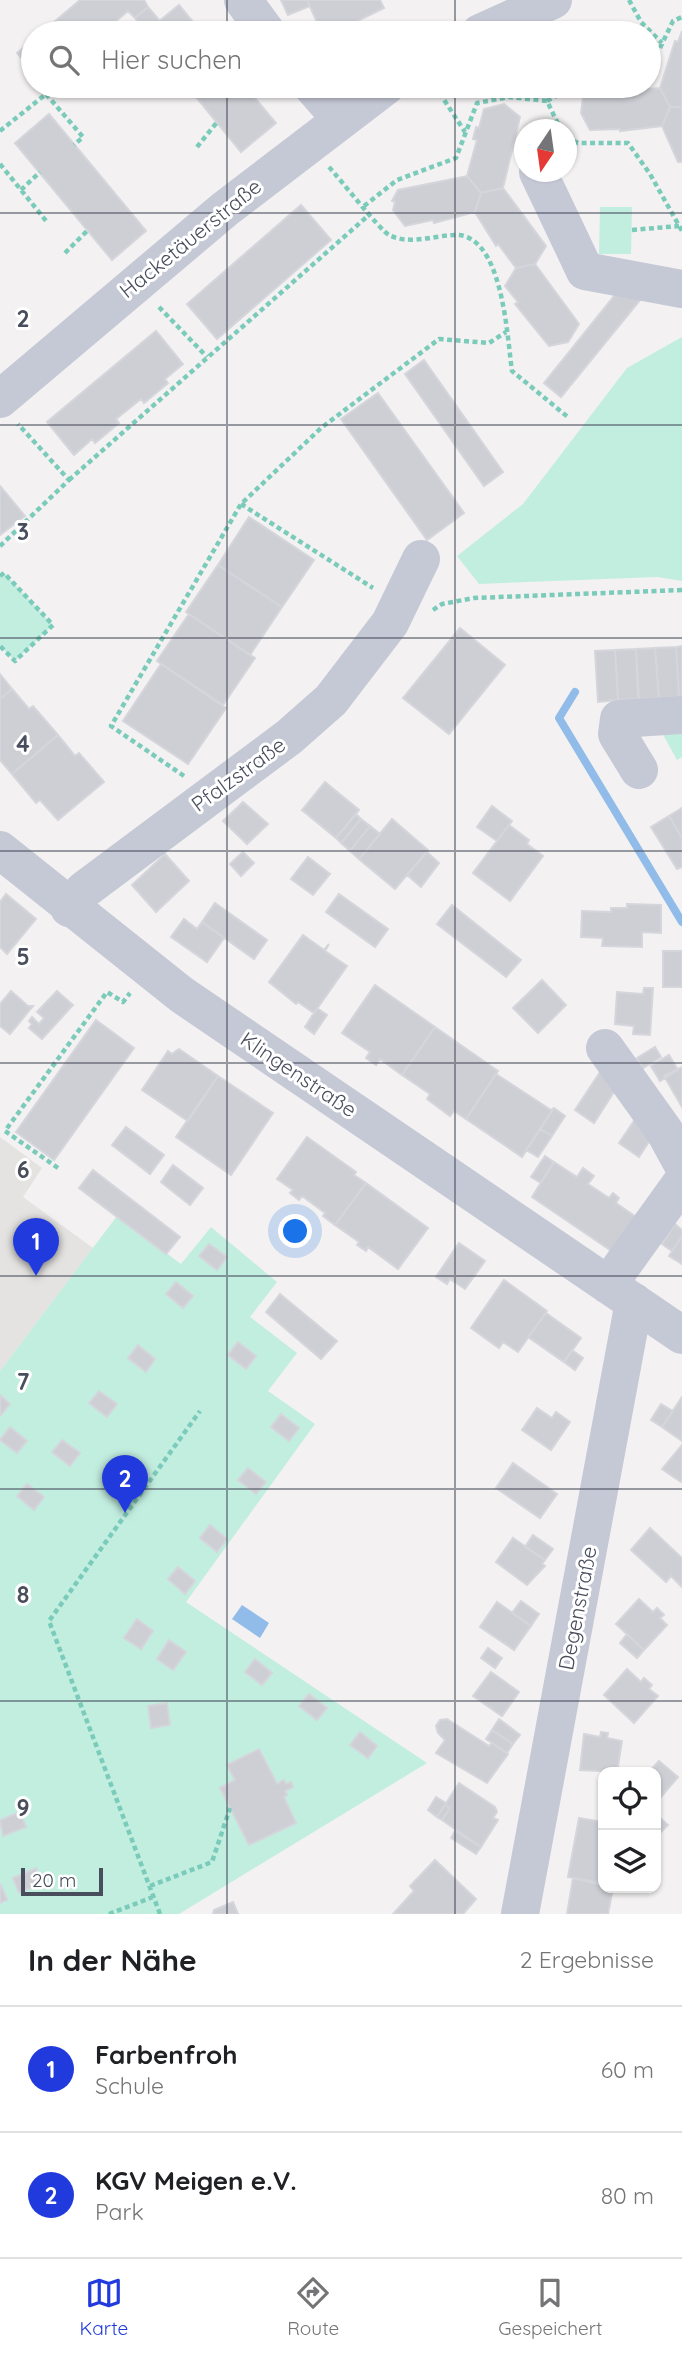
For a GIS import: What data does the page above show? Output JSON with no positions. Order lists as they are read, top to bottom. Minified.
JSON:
{"streets":{"street":["Hacketäuerstraße","Pfalzstraße","Klingenstraße","Degenstraße"]},"crossings":[["Pfalzstraße","Klingenstraße"],["Klingenstraße","Degenstraße"]],"scale_bar":"20 m","north":"bottom","page":{"search":"Hier suchen","pins":["1","2"],"scale":"20 m","heading":["In der Nähe","2 Ergebnisse"],"list":[{"mark":"1","name":"Farbenfroh","note":"Schule","value":"60 m"},{"mark":"2","name":"KGV Meigen e.V.","note":"Park","value":"80 m"}],"nav":["Karte","Route","Gespeichert"]},"grid":{"rows":["2","3","4","5","6","7","8","9"]}}
